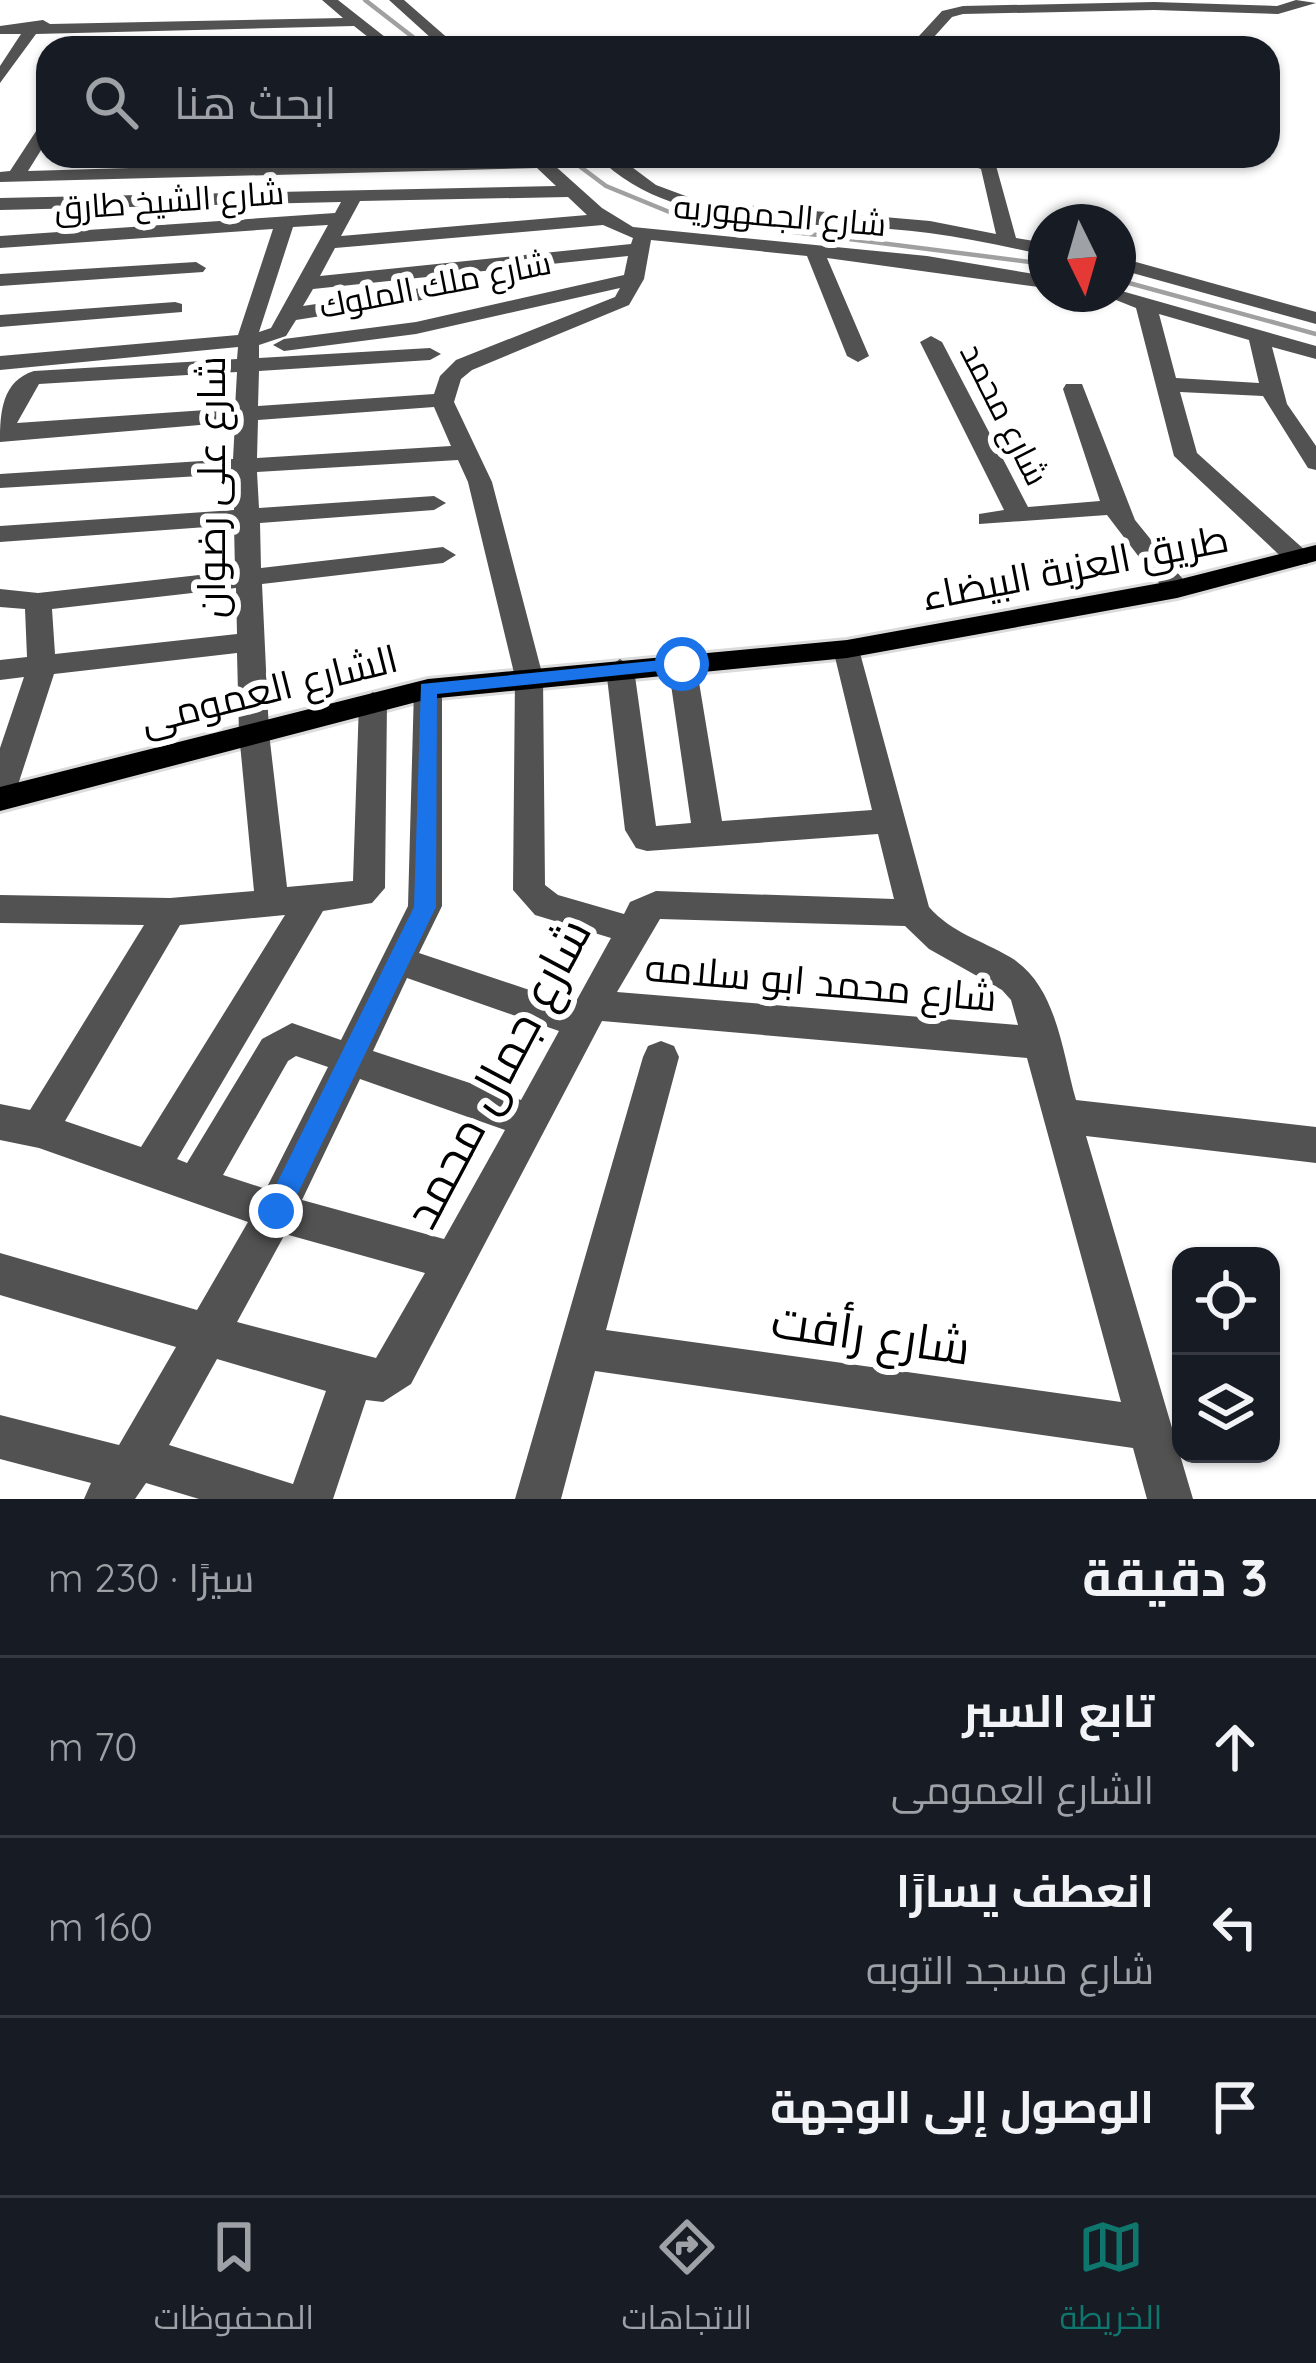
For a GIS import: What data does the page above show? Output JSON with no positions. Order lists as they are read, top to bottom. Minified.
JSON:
{"streets":{"main road":["طريق العزبة البيضاء","الشارع العمومى"],"street":["شارع الشيخ طارق","شارع الجمهوريه","شارع ملك الملوك","شارع محمد","شارع على رضوان","شارع محمد ابو سلامه","شارع جمال محمد","شارع رأفت"]},"crossings":[["شارع الشيخ طارق","شارع على رضوان"],["شارع ملك الملوك","شارع على رضوان"],["شارع على رضوان","الشارع العمومى"],["طريق العزبة البيضاء","الشارع العمومى"],["شارع محمد ابو سلامه","شارع جمال محمد"]],"north":"bottom","page":{"search":"ابحث هنا","heading":["3 دقيقة","سيرًا · 230 m"],"list":[["تابع السير","الشارع العمومى","70 m"],["انعطف يسارًا","شارع مسجد التوبه","160 m"],"الوصول إلى الوجهة"],"nav":["الخريطة","الاتجاهات","المحفوظات"]}}
